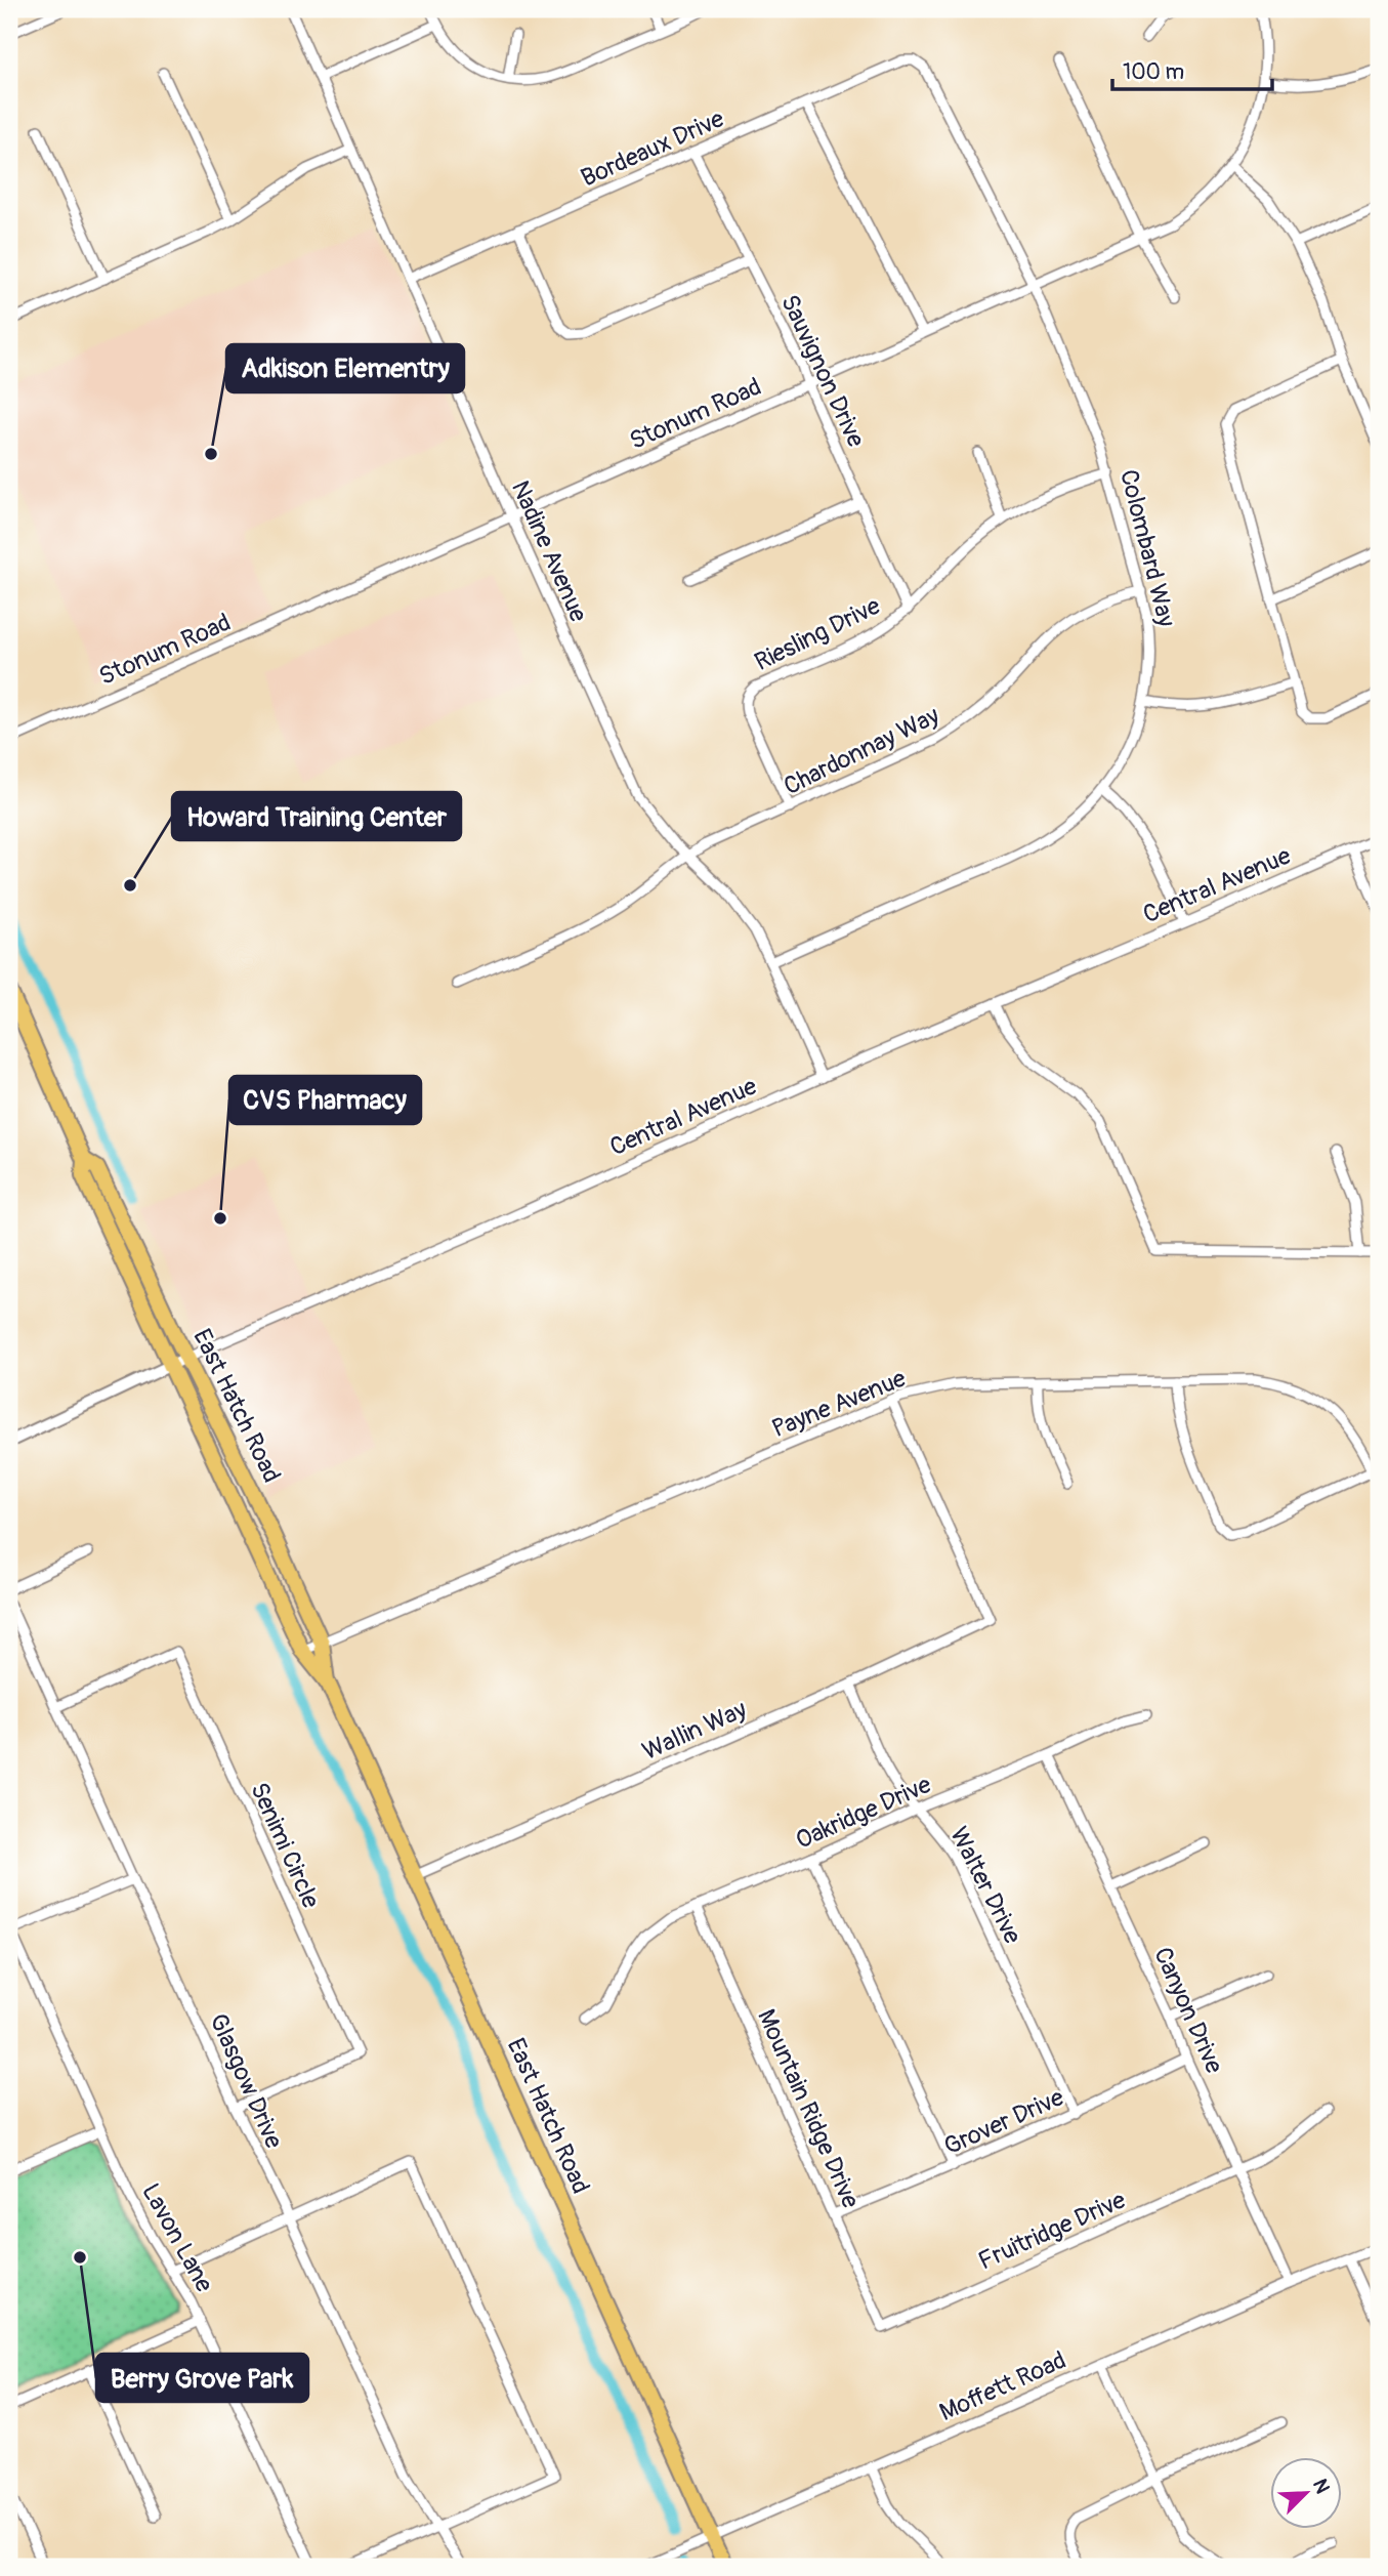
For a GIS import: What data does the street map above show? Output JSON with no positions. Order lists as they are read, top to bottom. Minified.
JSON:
{"streets":{"main road":["East Hatch Road"],"street":["Bordeaux Drive","Sauvignon Drive","Stonum Road","Colombard Way","Nadine Avenue","Riesling Drive","Chardonnay Way","Central Avenue","Payne Avenue","Wallin Way","Oakridge Drive","Senimi Circle","Walter Drive","Canyon Drive","Glasgow Drive","Mountain Ridge Drive","Grover Drive","Fruitridge Drive","Lavon Lane","Moffett Road"]},"crossings":[["Bordeaux Drive","Sauvignon Drive"],["Bordeaux Drive","Colombard Way"],["Bordeaux Drive","Nadine Avenue"],["Sauvignon Drive","Stonum Road"],["Sauvignon Drive","Riesling Drive"],["Stonum Road","Colombard Way"],["Stonum Road","Nadine Avenue"],["Colombard Way","Nadine Avenue"],["Colombard Way","Riesling Drive"],["Colombard Way","Chardonnay Way"],["Nadine Avenue","Chardonnay Way"],["Nadine Avenue","Central Avenue"],["Riesling Drive","Chardonnay Way"],["Central Avenue","East Hatch Road"],["Payne Avenue","East Hatch Road"],["Payne Avenue","Wallin Way"],["East Hatch Road","Wallin Way"],["East Hatch Road","Moffett Road"],["Wallin Way","Walter Drive"],["Oakridge Drive","Walter Drive"],["Oakridge Drive","Canyon Drive"],["Oakridge Drive","Mountain Ridge Drive"],["Senimi Circle","Glasgow Drive"],["Walter Drive","Grover Drive"],["Canyon Drive","Grover Drive"],["Canyon Drive","Fruitridge Drive"],["Canyon Drive","Moffett Road"],["Mountain Ridge Drive","Grover Drive"],["Mountain Ridge Drive","Fruitridge Drive"]],"places":["Adkison Elementry","Howard Training Center","CVS Pharmacy","Berry Grove Park"],"scale_bar":"100 m","north":"top right"}
